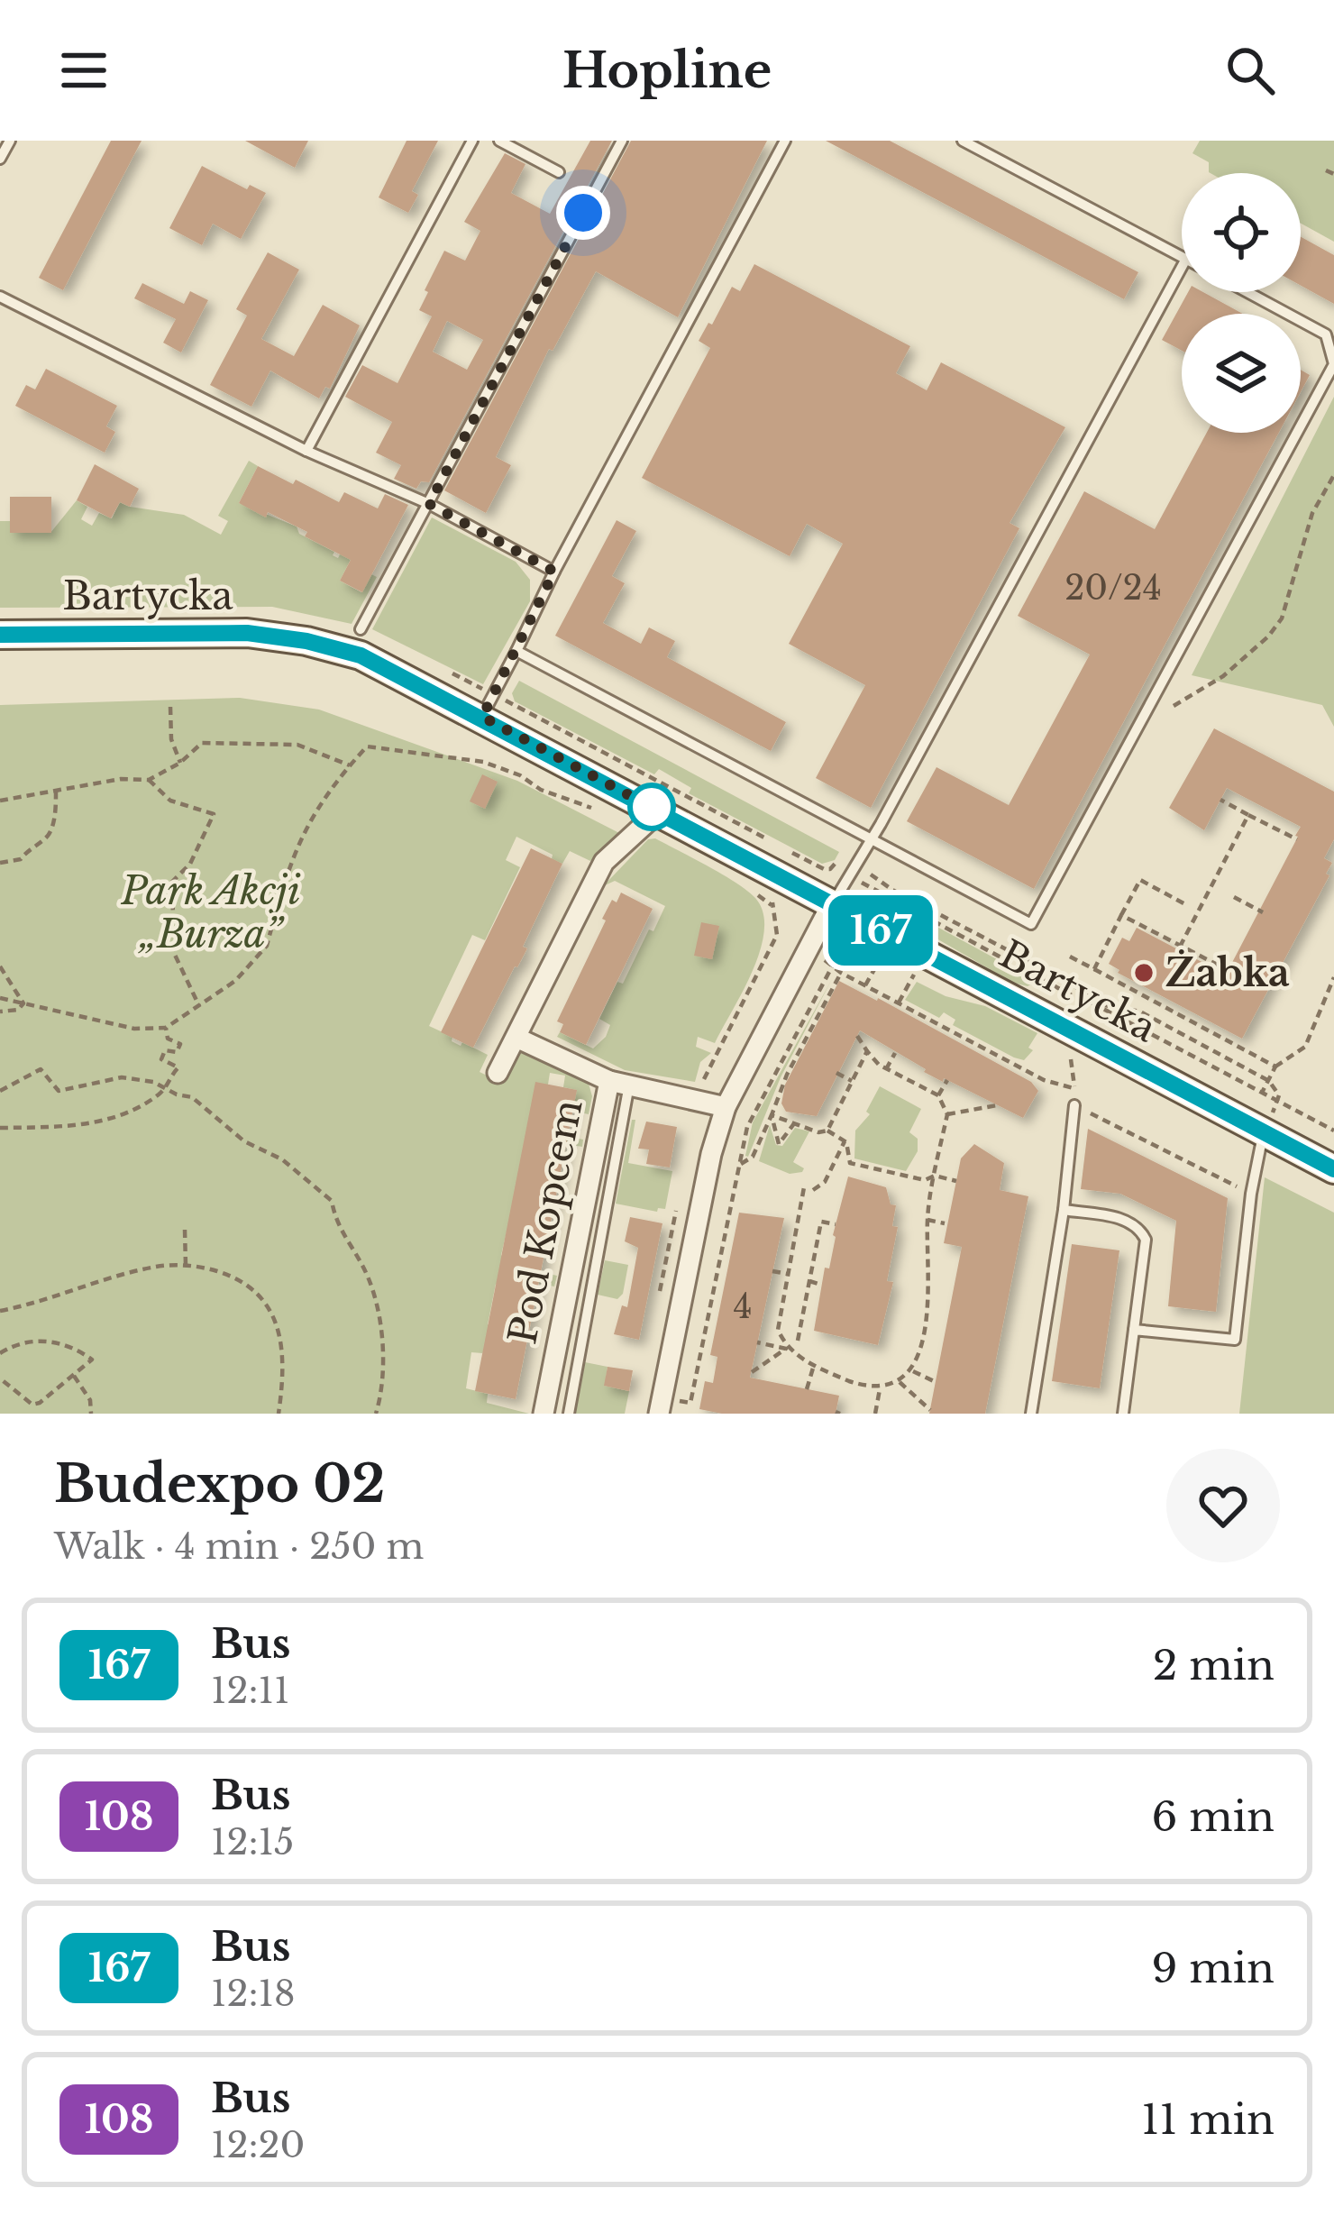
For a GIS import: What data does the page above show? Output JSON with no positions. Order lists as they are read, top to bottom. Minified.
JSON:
{"streets":{"street":["Bartycka","Pod Kopcem"]},"crossings":[["Bartycka","Pod Kopcem"]],"parks":["Park Akcji „Burza”"],"places":["Żabka"],"lines":["bus line 167"],"house_numbers":["20/24","4"],"page":{"header":"Hopline","on_map":"167","heading":["Budexpo 02","Walk · 4 min · 250 m"],"list":[{"mark":"167","name":"Bus","note":"12:11","value":"2 min"},{"mark":"108","name":"Bus","note":"12:15","value":"6 min"},{"mark":"167","name":"Bus","note":"12:18","value":"9 min"},{"mark":"108","name":"Bus","note":"12:20","value":"11 min"}]}}
